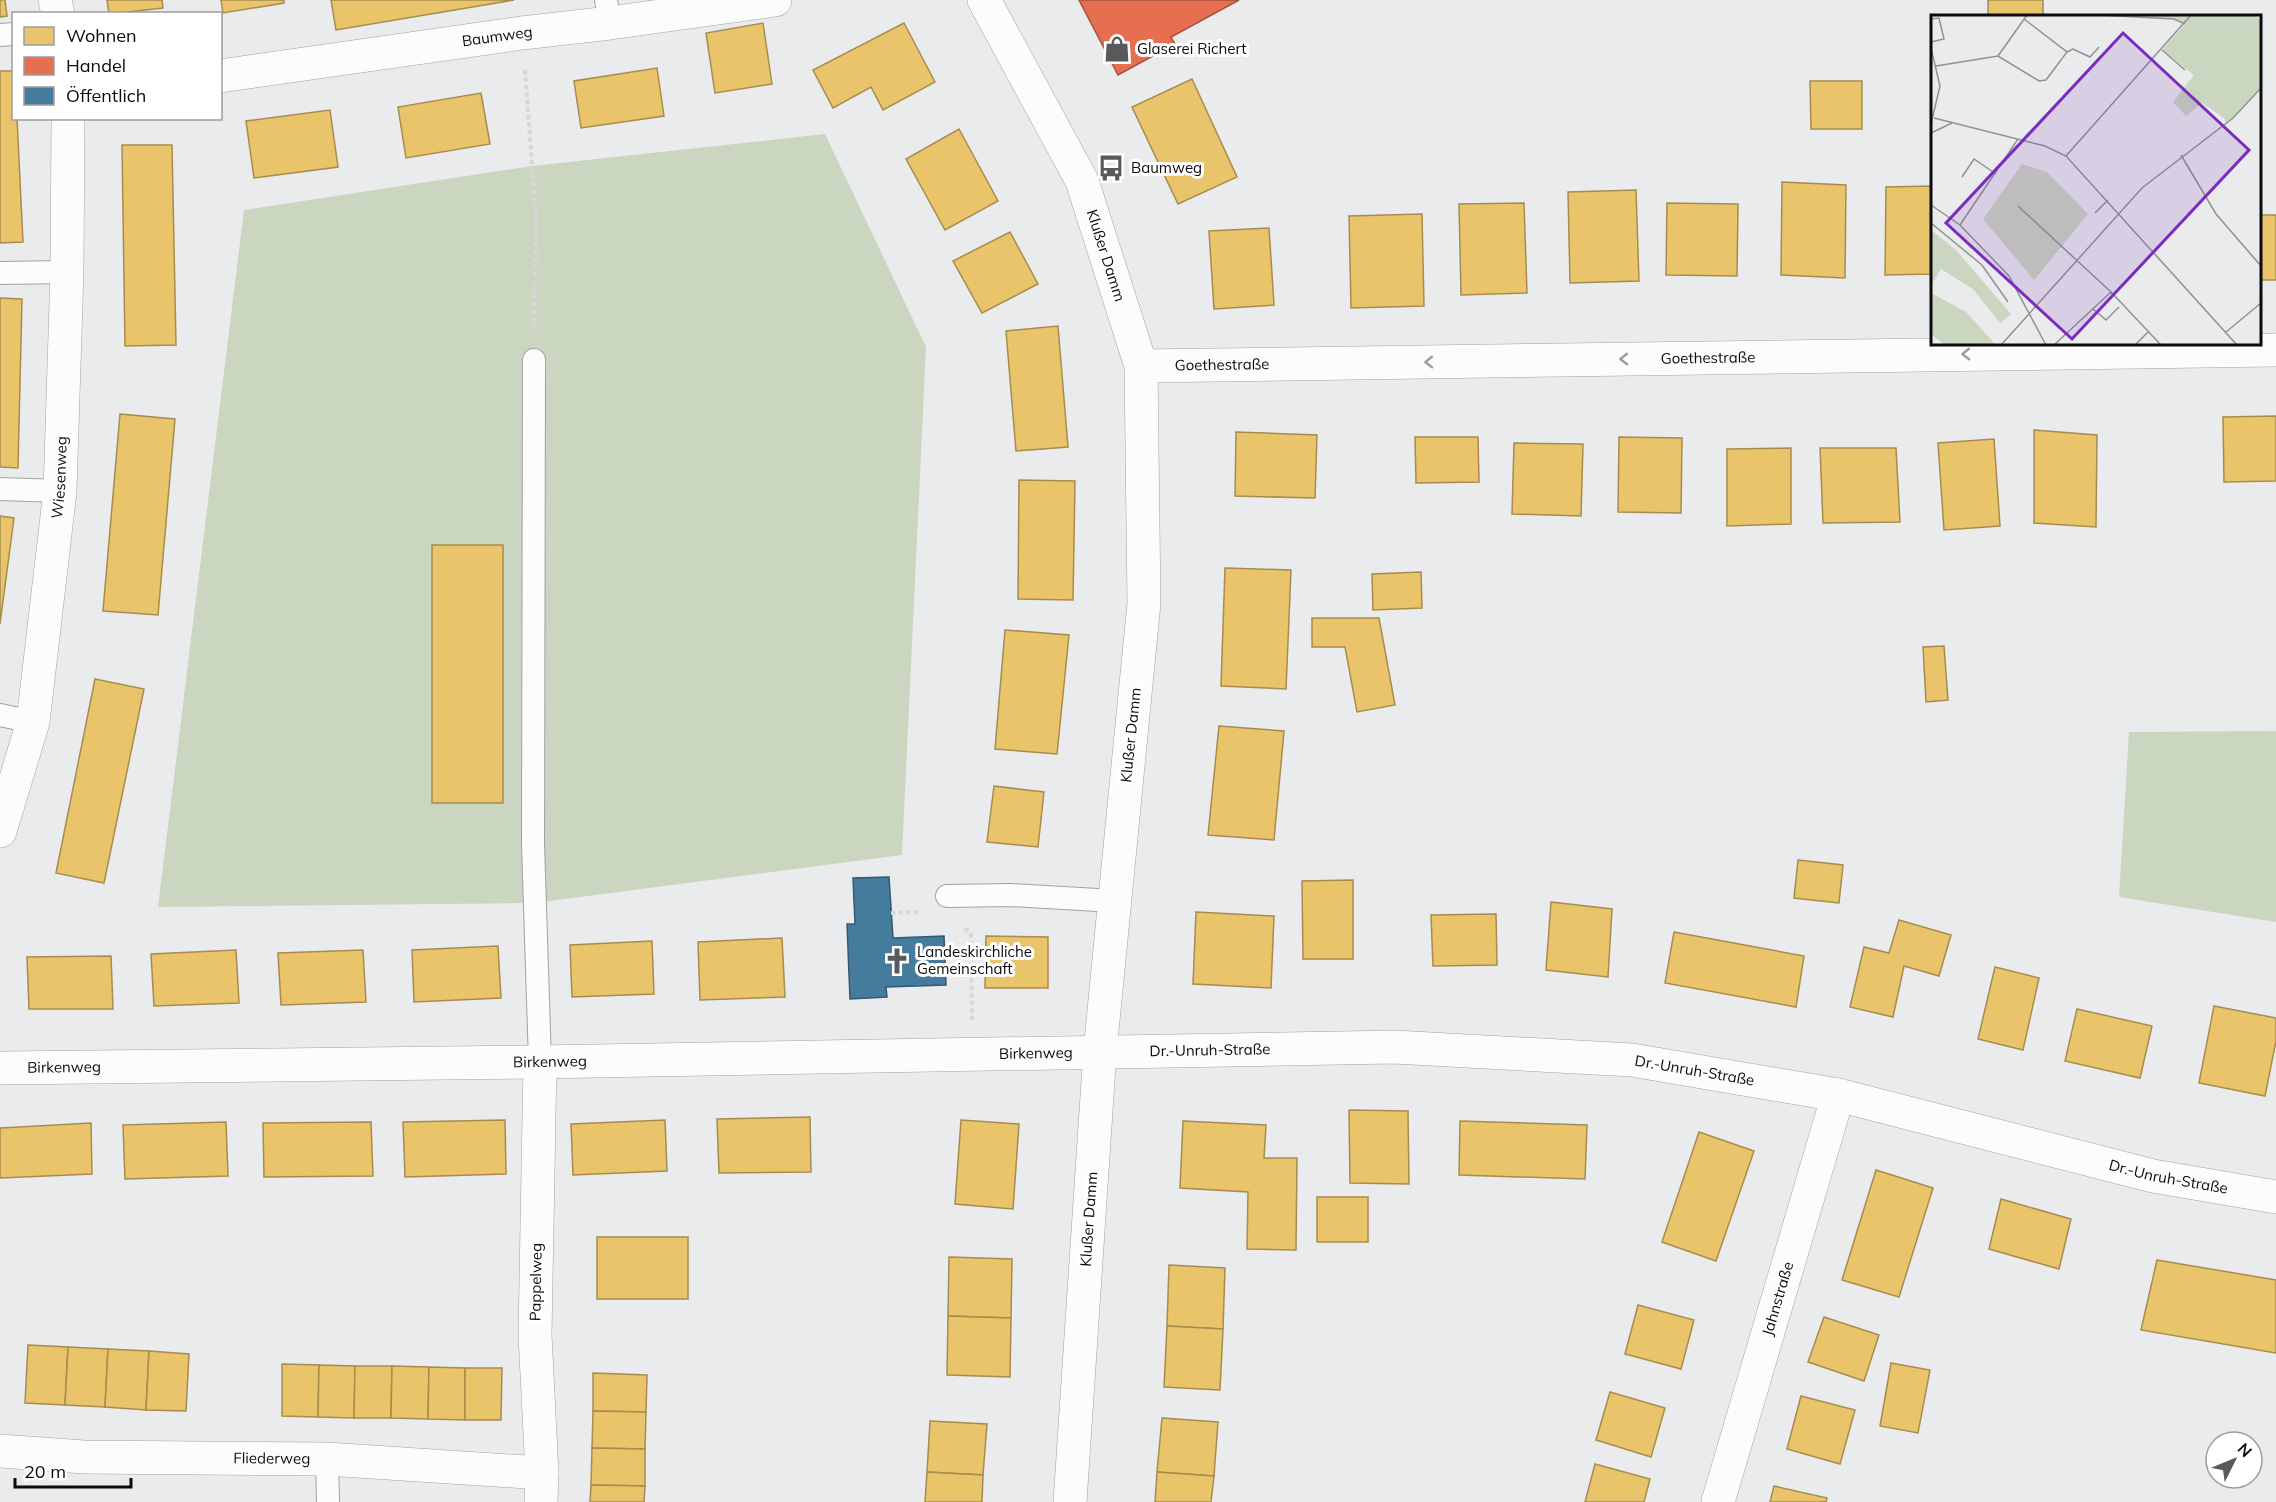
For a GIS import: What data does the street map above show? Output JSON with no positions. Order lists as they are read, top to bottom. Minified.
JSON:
{"streets":{"street":["Baumweg","Klußer Damm","Goethestraße","Wiesenweg","Dr.-Unruh-Straße","Birkenweg","Pappelweg","Jahnstraße","Fliederweg"]},"crossings":[["Klußer Damm","Goethestraße"],["Klußer Damm","Dr.-Unruh-Straße"],["Klußer Damm","Birkenweg"],["Dr.-Unruh-Straße","Birkenweg"],["Dr.-Unruh-Straße","Jahnstraße"],["Birkenweg","Pappelweg"],["Pappelweg","Fliederweg"]],"one_way":["Goethestraße"],"places":{"shop":["Glaserei Richert"],"bus stop":["Baumweg"],"church":["Landeskirchliche Gemeinschaft"]},"legend":["Wohnen","Handel","Öffentlich"],"scale_bar":"20 m","north":"top right"}
